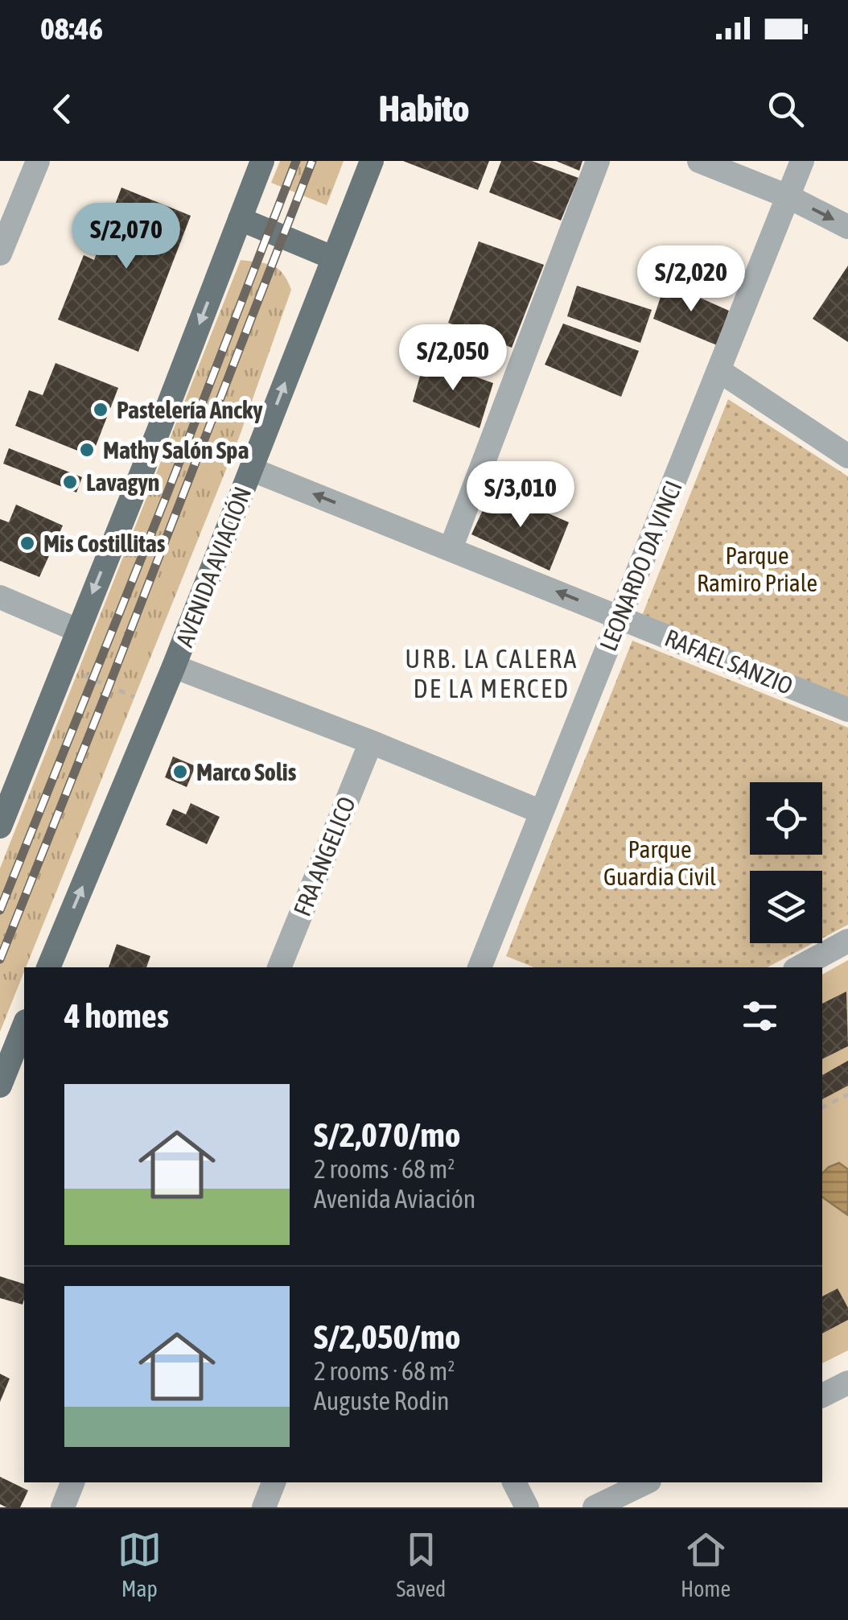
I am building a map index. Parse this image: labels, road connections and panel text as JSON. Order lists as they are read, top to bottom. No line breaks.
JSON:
{"streets":{"main road":["AVENIDA AVIACIÓN"],"street":["LEONARDO DA VINCI","RAFAEL SANZIO","FRA ANGELICO"]},"crossings":[["LEONARDO DA VINCI","RAFAEL SANZIO"],["AVENIDA AVIACIÓN","RAFAEL SANZIO"]],"districts":["URB. LA CALERA DE LA MERCED"],"parks":["Parque Ramiro Priale","Parque Guardia Civil"],"places":["Pastelería Ancky","Mathy Salón Spa","Lavagyn","Mis Costillitas","Marco Solis"],"page":{"status":"08:46","header":"Habito","price":["S/2,070","S/2,020","S/2,050","S/3,010"],"heading":"4 homes","list":[{"name":"S/2,070/mo","note":"2 rooms · 68 m² · Avenida Aviación"},{"name":"S/2,050/mo","note":"2 rooms · 68 m² · Auguste Rodin"}],"tabs":["Map","Saved","Home"]}}
